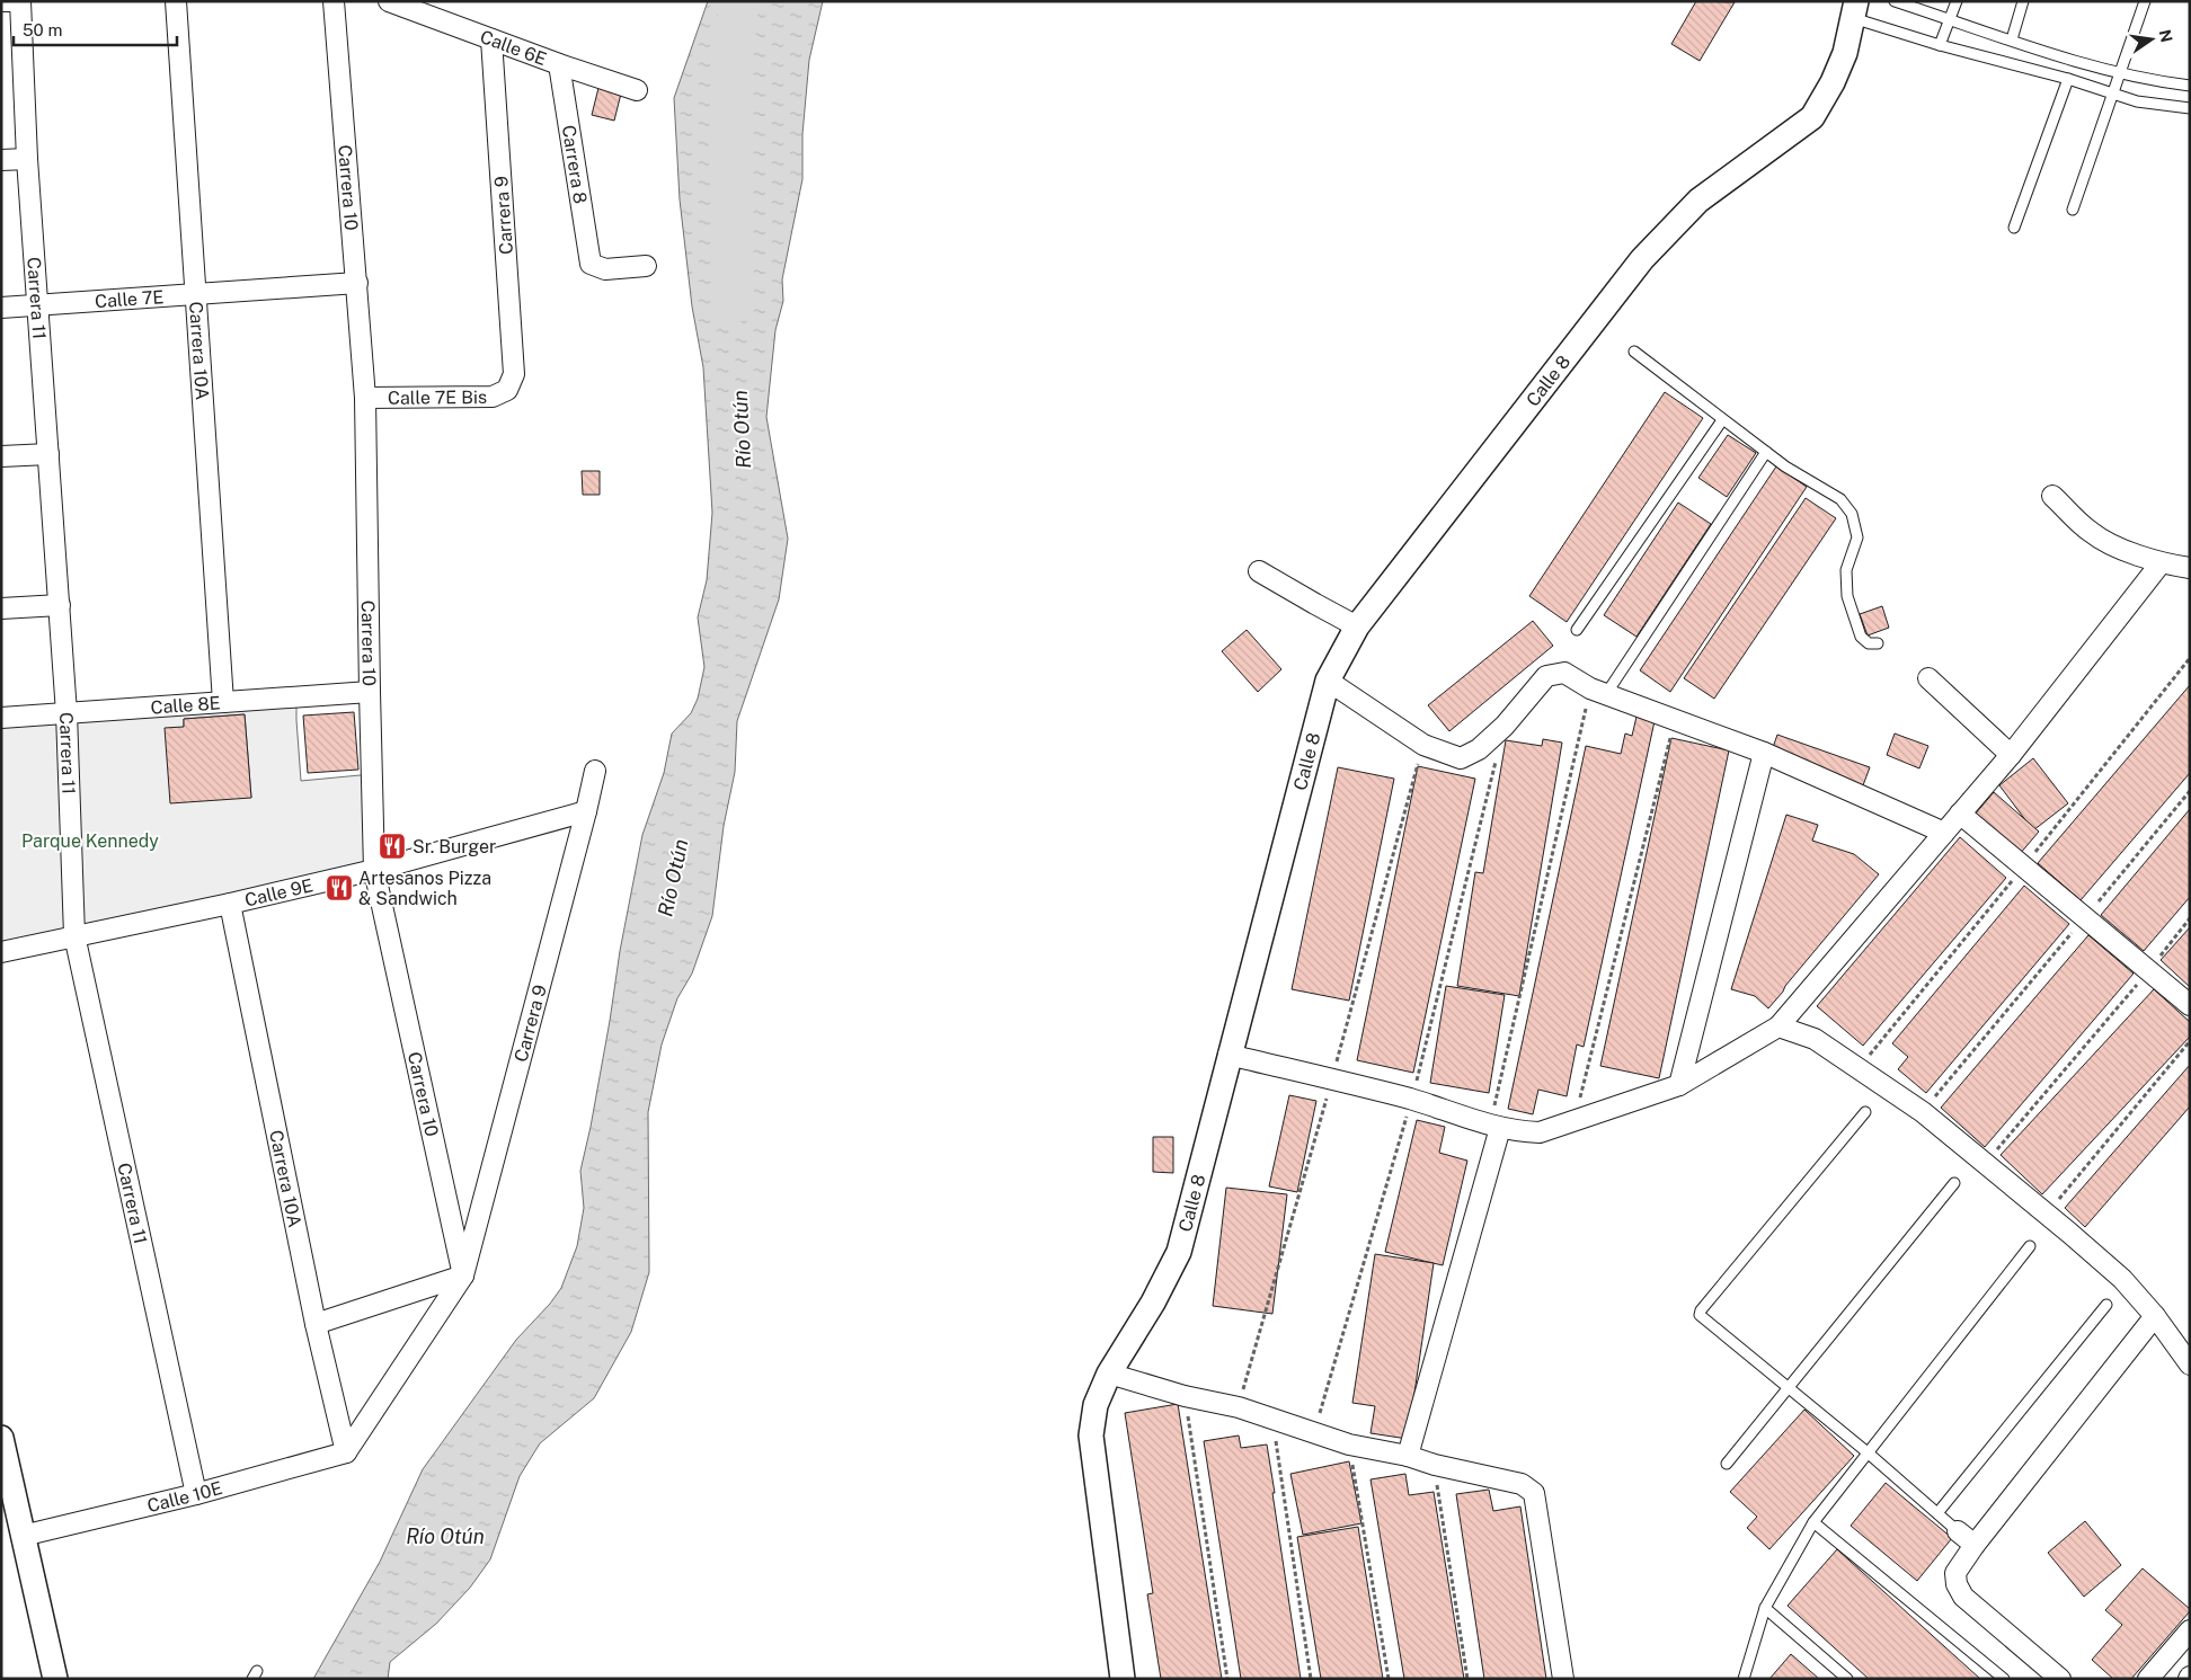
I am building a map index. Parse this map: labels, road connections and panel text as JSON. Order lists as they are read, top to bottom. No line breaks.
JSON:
{"streets":{"street":["Calle 6E","Carrera 8","Carrera 10","Carrera 9","Carrera 11","Calle 7E","Carrera 10A","Calle 8","Calle 7E Bis","Calle 8E","Calle 9E","Calle 10E"]},"crossings":[["Calle 6E","Carrera 8"],["Calle 6E","Carrera 9"],["Carrera 10","Carrera 9"],["Carrera 10","Calle 7E"],["Carrera 10","Calle 7E Bis"],["Carrera 10","Calle 8E"],["Carrera 10","Calle 9E"],["Carrera 9","Carrera 10A"],["Carrera 9","Calle 7E Bis"],["Carrera 9","Calle 9E"],["Carrera 9","Calle 10E"],["Carrera 11","Calle 7E"],["Carrera 11","Calle 8E"],["Carrera 11","Calle 9E"],["Carrera 11","Calle 10E"],["Calle 7E","Carrera 10A"],["Carrera 10A","Calle 8E"],["Carrera 10A","Calle 9E"],["Carrera 10A","Calle 10E"]],"water":["Río Otún"],"parks":["Parque Kennedy"],"places":{"restaurant":["Sr. Burger","Artesanos Pizza & Sandwich"]},"scale_bar":"50 m","north":"right"}
